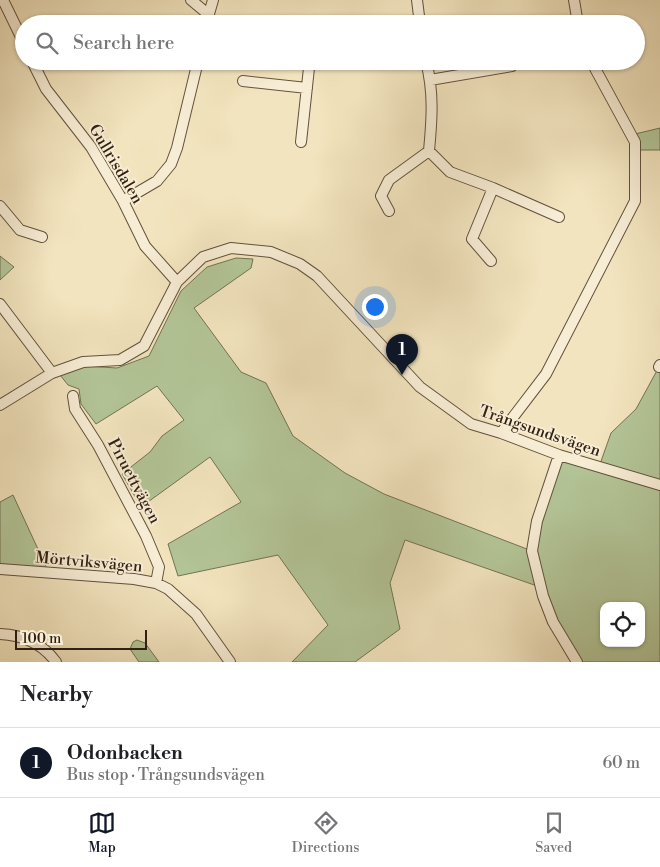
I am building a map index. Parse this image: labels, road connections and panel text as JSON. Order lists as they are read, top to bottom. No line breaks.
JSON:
{"streets":{"street":["Gullrisdalen","Trångsundsvägen","Piruettvägen","Mörtviksvägen"]},"crossings":[["Gullrisdalen","Trångsundsvägen"],["Piruettvägen","Mörtviksvägen"]],"scale_bar":"100 m","page":{"search":"Search here","pins":"1","scale":"100 m","heading":"Nearby","list":[{"mark":"1","name":"Odonbacken","note":"Bus stop · Trångsundsvägen","value":"60 m"}],"nav":["Map","Directions","Saved"]}}
